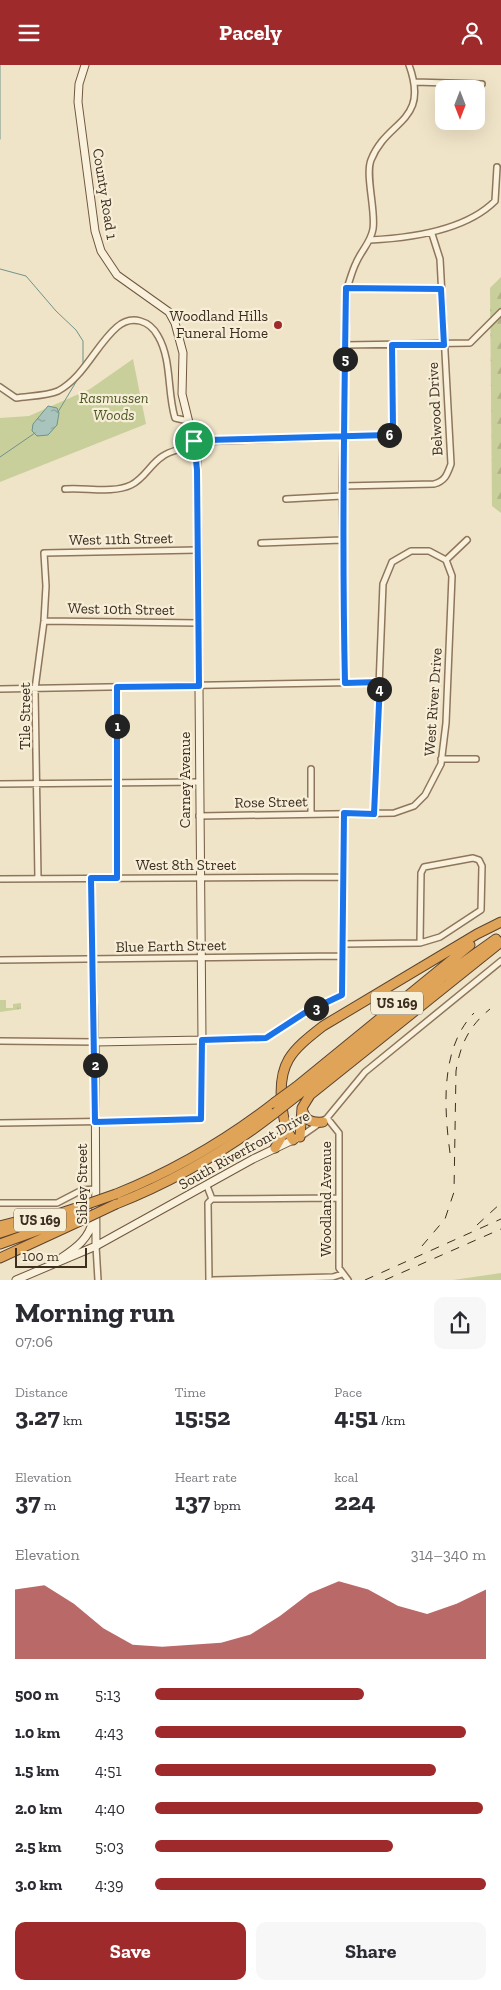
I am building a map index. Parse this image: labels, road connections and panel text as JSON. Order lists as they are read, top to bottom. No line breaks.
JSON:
{"streets":{"highway":["US 169"],"main road":["County Road 1","Carney Avenue","South Riverfront Drive","Sibley Street"],"street":["Belwood Drive","West 11th Street","West 10th Street","West River Drive","Tile Street","Rose Street","West 8th Street","Blue Earth Street","Woodland Avenue"]},"crossings":[["County Road 1","Carney Avenue"],["West 11th Street","Tile Street"],["West 11th Street","Carney Avenue"],["West 10th Street","Tile Street"],["West 10th Street","Carney Avenue"],["West River Drive","Rose Street"],["Tile Street","West 8th Street"],["Carney Avenue","Rose Street"],["Carney Avenue","West 8th Street"],["Carney Avenue","Blue Earth Street"],["Carney Avenue","Sibley Street"],["West 8th Street","Sibley Street"],["Blue Earth Street","Sibley Street"],["South Riverfront Drive","Sibley Street"],["South Riverfront Drive","Woodland Avenue"]],"parks":["Rasmussen Woods"],"places":["Woodland Hills Funeral Home"],"scale_bar":"100 m","north":"bottom","page":{"header":"Pacely","pins":["5","6","4","1","3","2"],"scale":"100 m","heading":["Morning run","07:06"],"stats":[["Distance","3.27 km"],["Time","15:52"],["Pace","4:51 /km"],["Elevation","37 m"],["Heart rate","137 bpm"],["kcal","224"]],"chart":["Elevation","314–340 m"],"list":[{"name":"500 m","note":"5:13"},{"name":"1.0 km","note":"4:43"},{"name":"1.5 km","note":"4:51"},{"name":"2.0 km","note":"4:40"},{"name":"2.5 km","note":"5:03"},{"name":"3.0 km","note":"4:39"}],"buttons":["Save","Share"]}}
